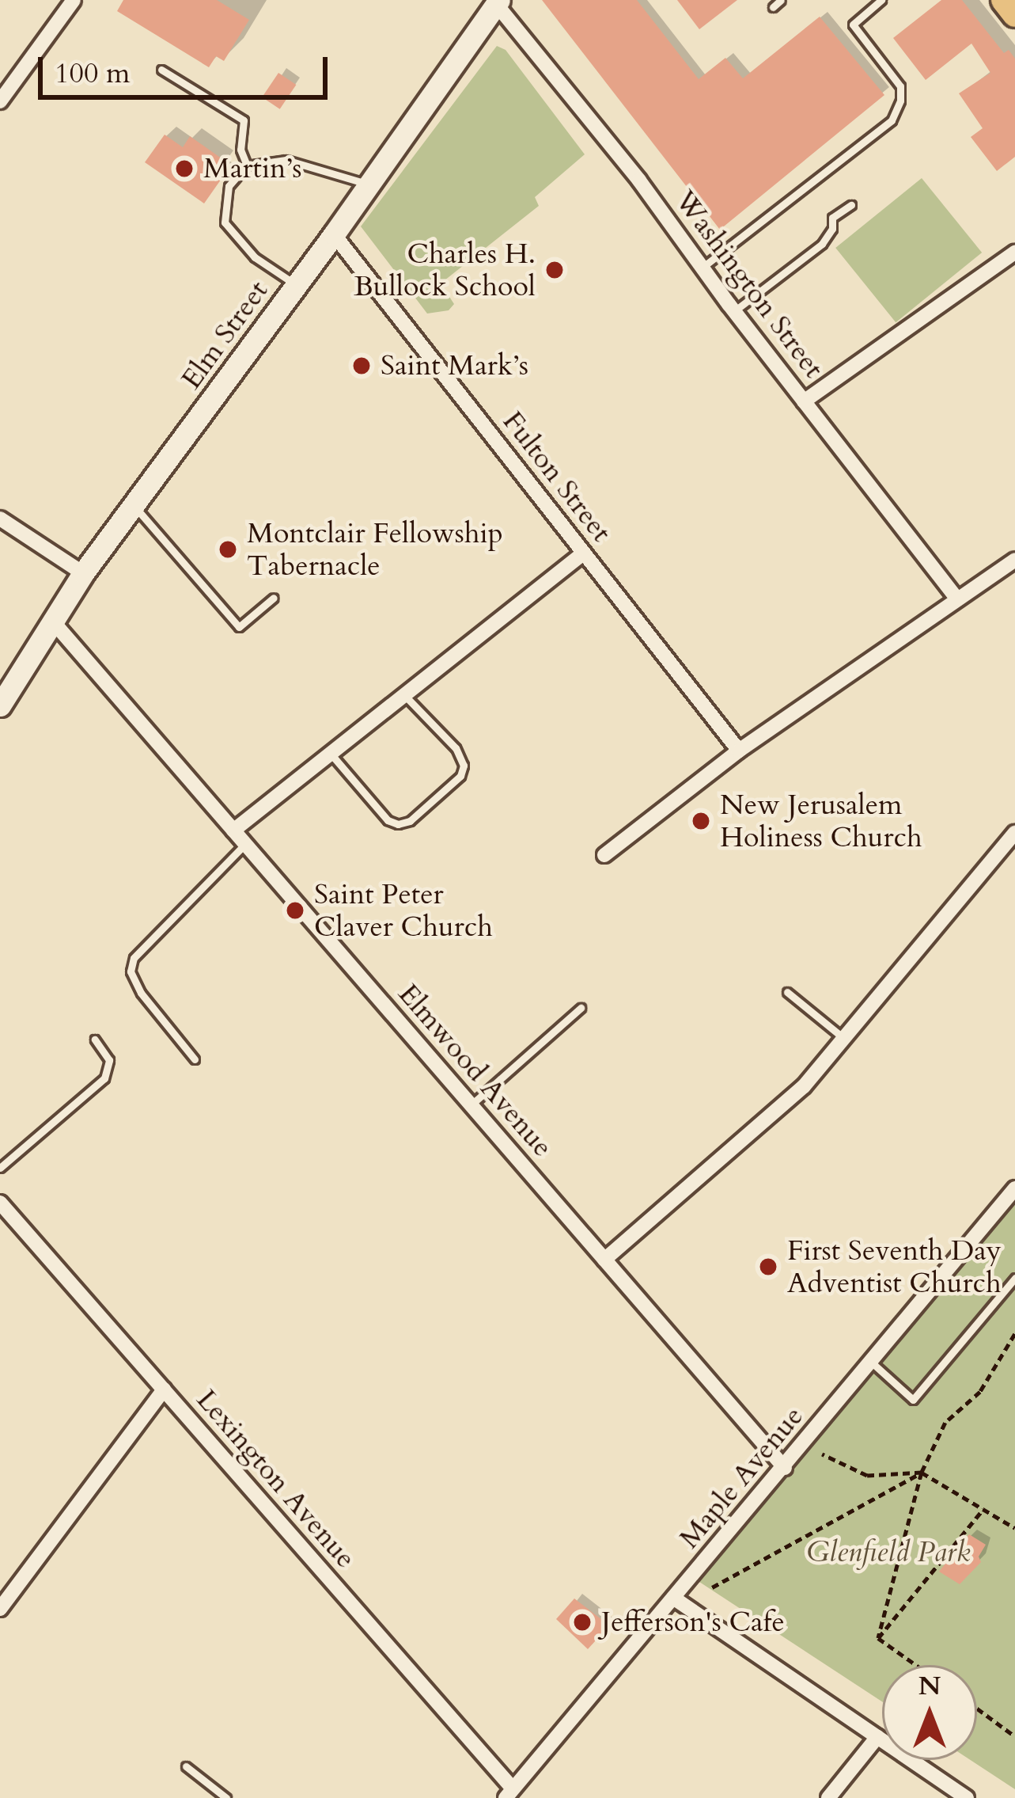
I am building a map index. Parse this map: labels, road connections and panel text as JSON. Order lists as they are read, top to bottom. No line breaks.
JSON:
{"streets":{"street":["Washington Street","Elm Street","Fulton Street","Elmwood Avenue","Maple Avenue","Lexington Avenue"]},"crossings":[["Washington Street","Elm Street"],["Elm Street","Fulton Street"],["Elm Street","Elmwood Avenue"],["Elmwood Avenue","Maple Avenue"],["Maple Avenue","Lexington Avenue"]],"parks":["Glenfield Park"],"places":["Martin’s","Charles H. Bullock School","Saint Mark’s","Montclair Fellowship Tabernacle","New Jerusalem Holiness Church","Saint Peter Claver Church","First Seventh Day Adventist Church","Jefferson's Cafe"],"scale_bar":"100 m","north":"top"}
